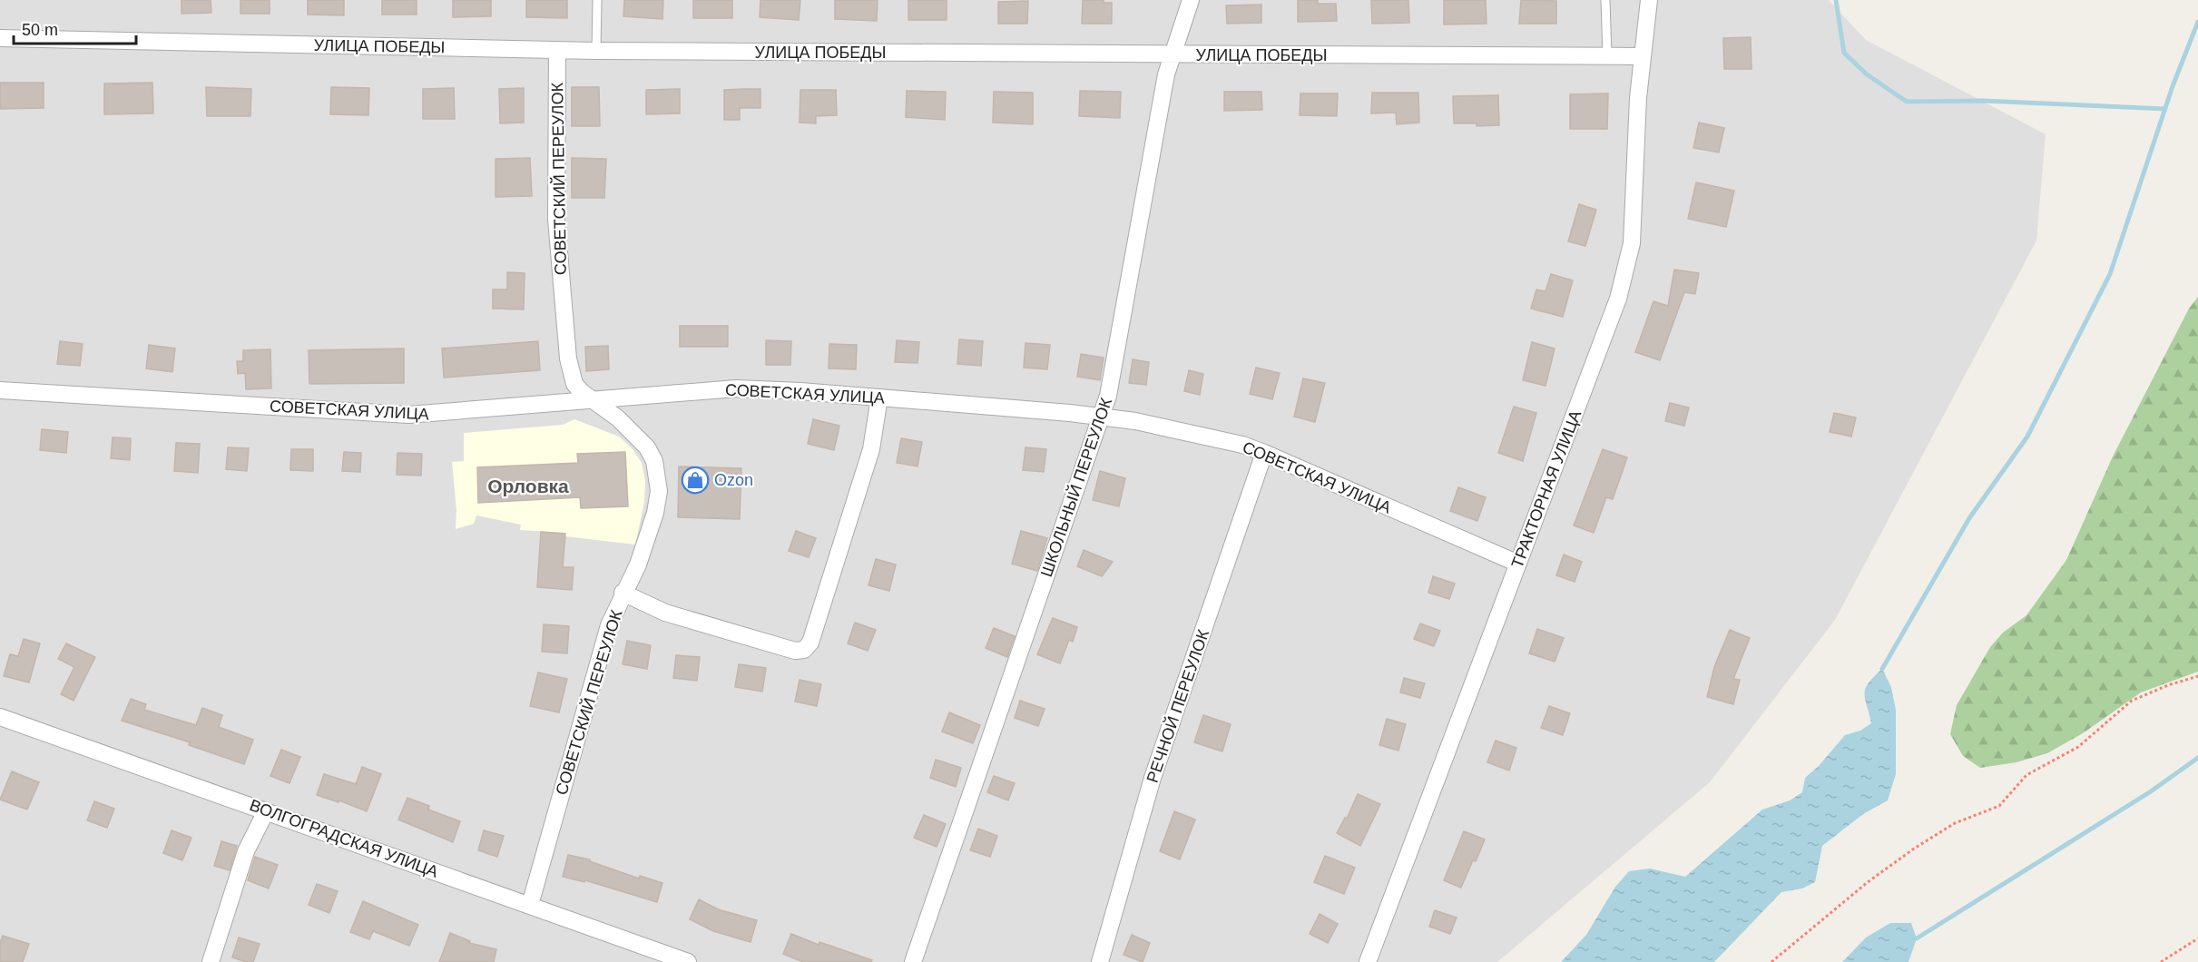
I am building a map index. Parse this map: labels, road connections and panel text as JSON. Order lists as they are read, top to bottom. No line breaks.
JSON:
{"streets":{"street":["УЛИЦА ПОБЕДЫ","СОВЕТСКИЙ ПЕРЕУЛОК","СОВЕТСКАЯ УЛИЦА","ШКОЛЬНЫЙ ПЕРЕУЛОК","ТРАКТОРНАЯ УЛИЦА","РЕЧНОЙ ПЕРЕУЛОК","ВОЛГОГРАДСКАЯ УЛИЦА"]},"crossings":[["УЛИЦА ПОБЕДЫ","СОВЕТСКИЙ ПЕРЕУЛОК"],["УЛИЦА ПОБЕДЫ","ШКОЛЬНЫЙ ПЕРЕУЛОК"],["УЛИЦА ПОБЕДЫ","ТРАКТОРНАЯ УЛИЦА"],["СОВЕТСКИЙ ПЕРЕУЛОК","СОВЕТСКАЯ УЛИЦА"],["СОВЕТСКИЙ ПЕРЕУЛОК","ВОЛГОГРАДСКАЯ УЛИЦА"],["СОВЕТСКАЯ УЛИЦА","ШКОЛЬНЫЙ ПЕРЕУЛОК"],["СОВЕТСКАЯ УЛИЦА","ТРАКТОРНАЯ УЛИЦА"],["СОВЕТСКАЯ УЛИЦА","РЕЧНОЙ ПЕРЕУЛОК"]],"districts":["Орловка"],"places":{"shop":["Ozon"]},"scale_bar":"50 m"}
